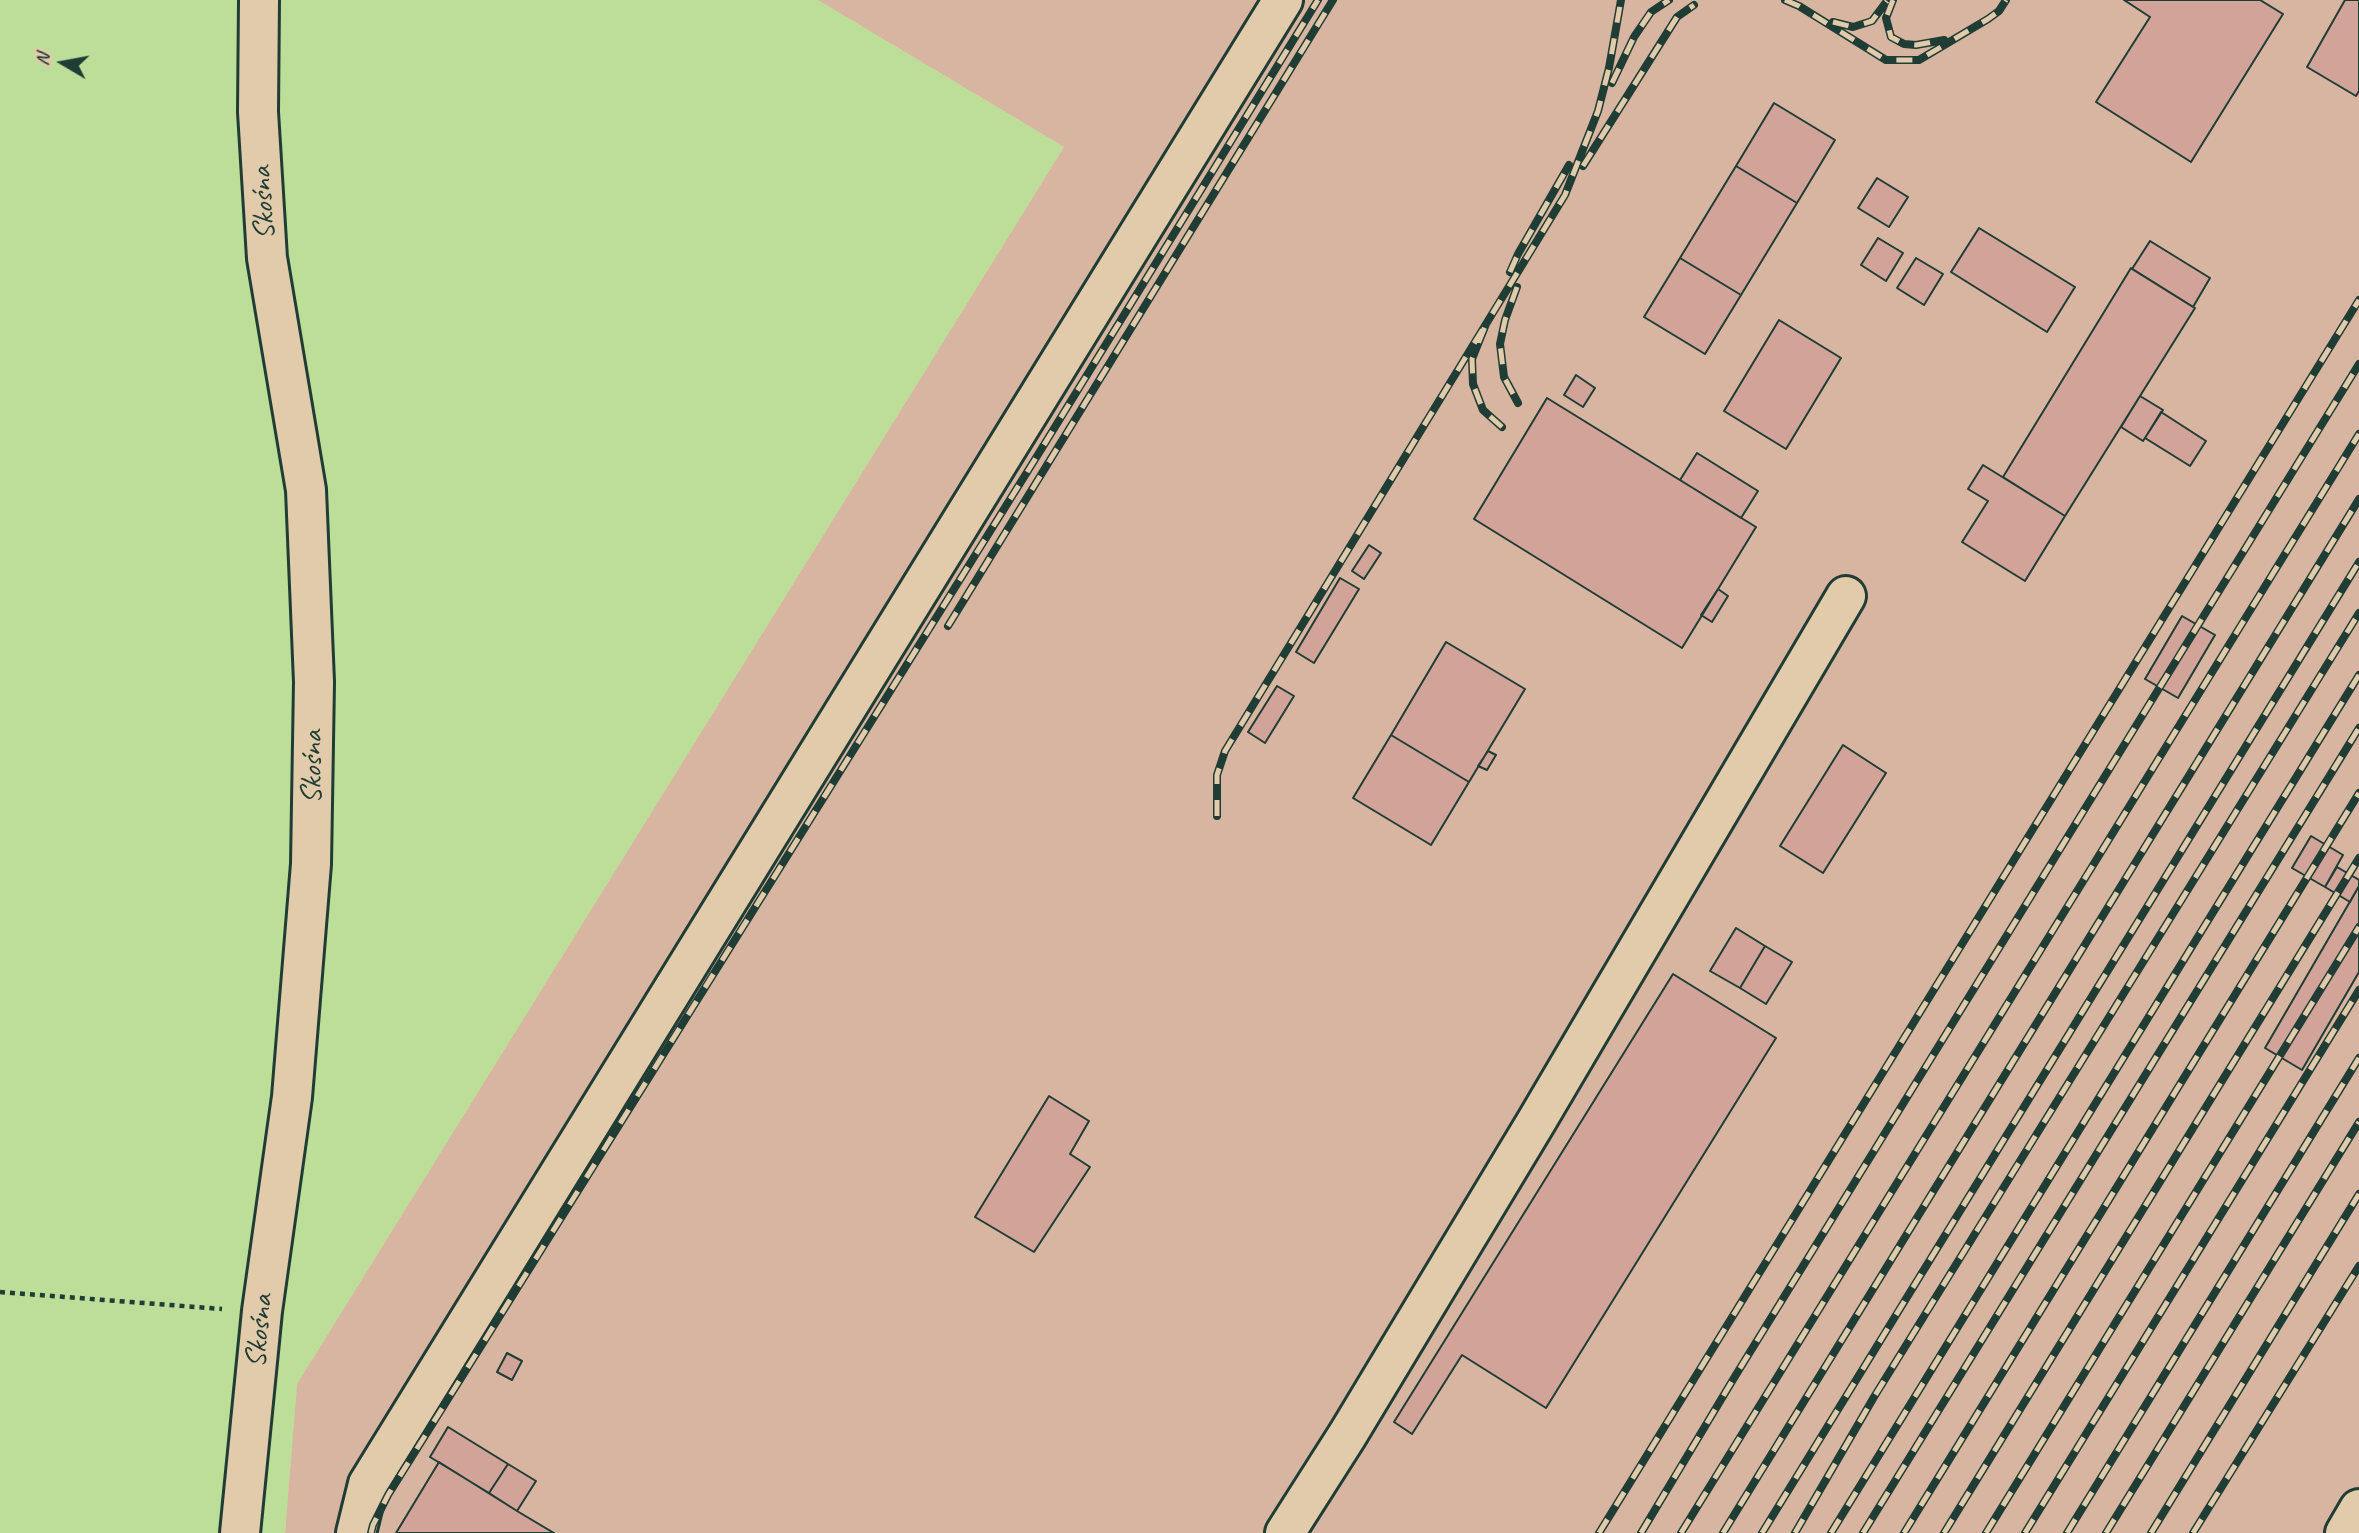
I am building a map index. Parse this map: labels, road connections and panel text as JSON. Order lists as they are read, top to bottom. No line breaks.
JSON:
{"streets":{"street":["Skośna"]},"north":"left"}
